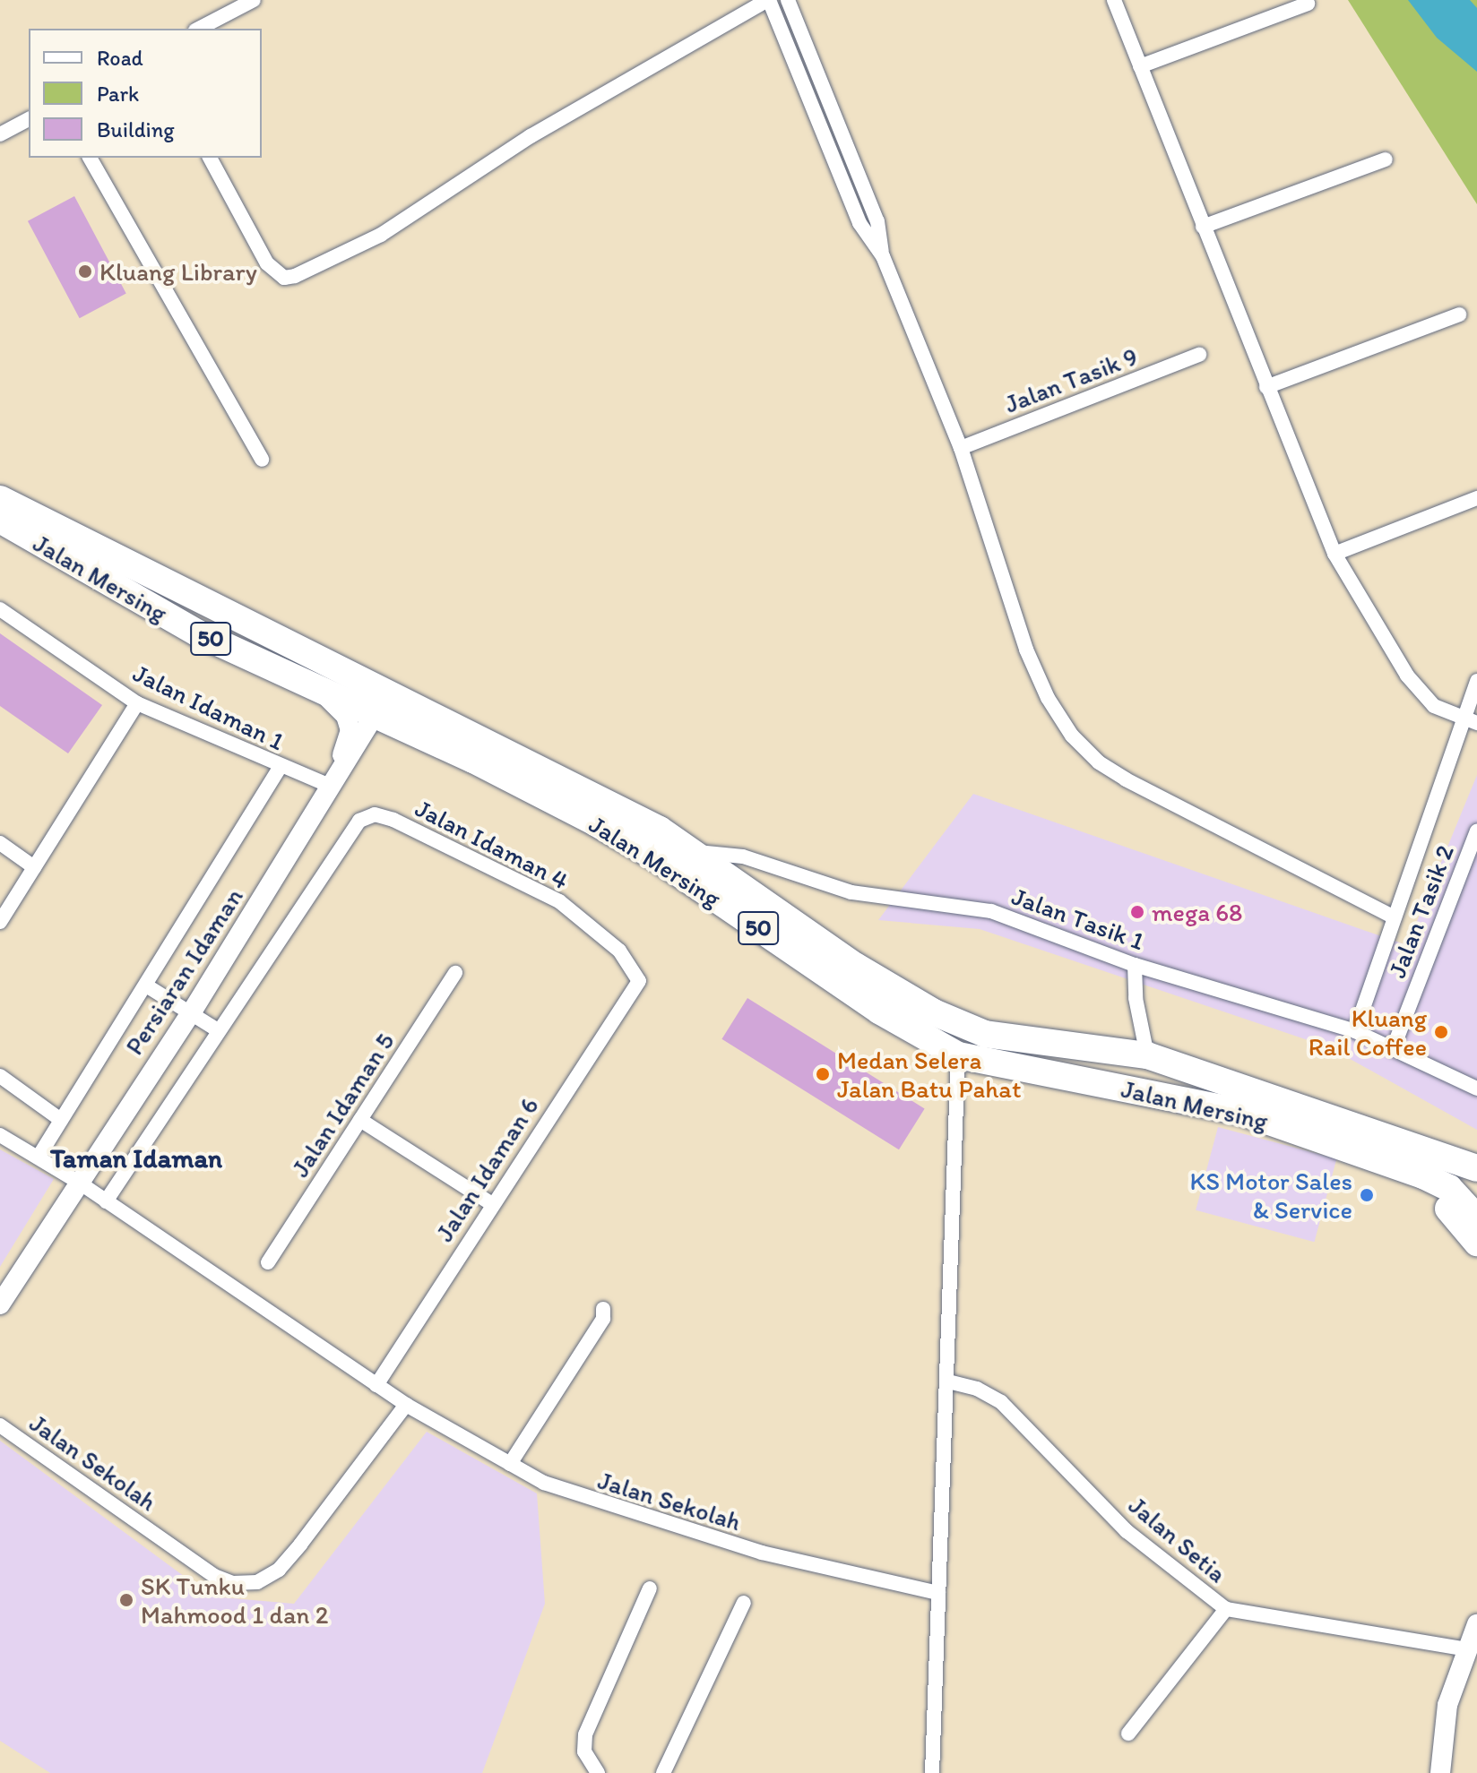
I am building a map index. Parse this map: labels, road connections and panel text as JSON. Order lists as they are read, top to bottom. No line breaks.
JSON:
{"streets":{"highway":["Jalan Mersing","50"],"street":["Jalan Tasik 9","Jalan Idaman 1","Jalan Idaman 4","Jalan Tasik 2","Jalan Tasik 1","Persiaran Idaman","Jalan Idaman 5","Jalan Idaman 6","Jalan Sekolah","Jalan Setia"]},"crossings":[["Jalan Mersing","Persiaran Idaman"],["Jalan Idaman 1","Persiaran Idaman"],["Jalan Idaman 4","Jalan Idaman 6"],["Jalan Idaman 4","Jalan Sekolah"],["Jalan Tasik 2","Jalan Tasik 1"],["Persiaran Idaman","Jalan Sekolah"],["Jalan Idaman 6","Jalan Sekolah"]],"districts":["Taman Idaman"],"places":["Kluang Library","mega 68","Kluang Rail Coffee","Medan Selera Jalan Batu Pahat","KS Motor Sales & Service","SK Tunku Mahmood 1 dan 2"],"legend":["Road","Park","Building"]}
